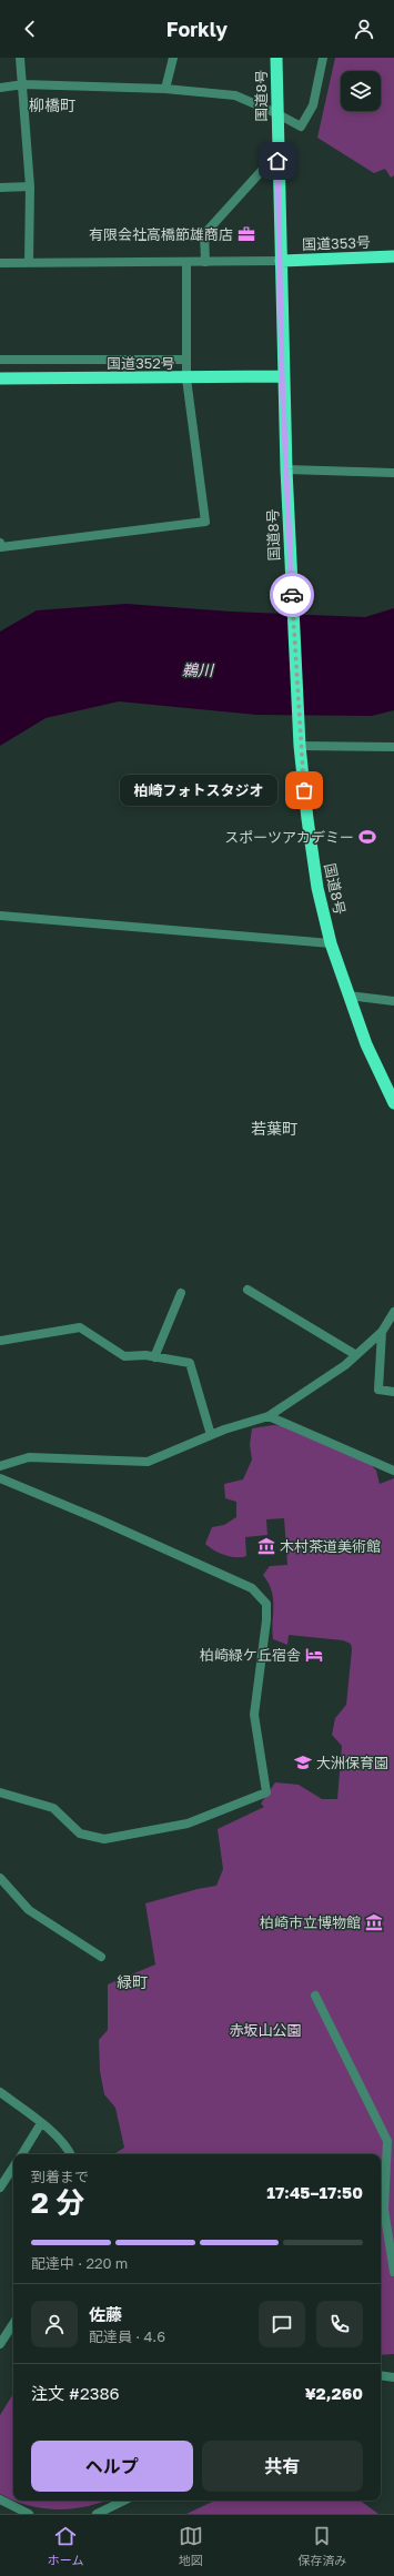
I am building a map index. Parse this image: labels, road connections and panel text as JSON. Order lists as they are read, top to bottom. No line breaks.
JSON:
{"streets":{"highway":["国道8号","国道353号","国道352号"]},"crossings":[["国道8号","国道353号"],["国道8号","国道352号"]],"districts":["柳橋町","若葉町","緑町"],"water":["鵜川"],"parks":["赤坂山公園"],"places":{"office":["有限会社高橋節雄商店"],"other":["柏崎フォトスタジオ"],"sports":["スポーツアカデミー"],"museum":["木村茶道美術館","柏崎市立博物館"],"hotel":["柏崎緑ケ丘宿舎"],"school or university":["大洲保育園"]},"page":{"header":"Forkly","bubble":"柏崎フォトスタジオ","heading":["2 分","到着まで","17:45–17:50"],"panel":["佐藤","配達員 · 4.6","注文 #2386","¥2,260"],"bar":"配達中 · 220 m","buttons":["ヘルプ","共有"],"tabs":["ホーム","地図","保存済み"]}}
